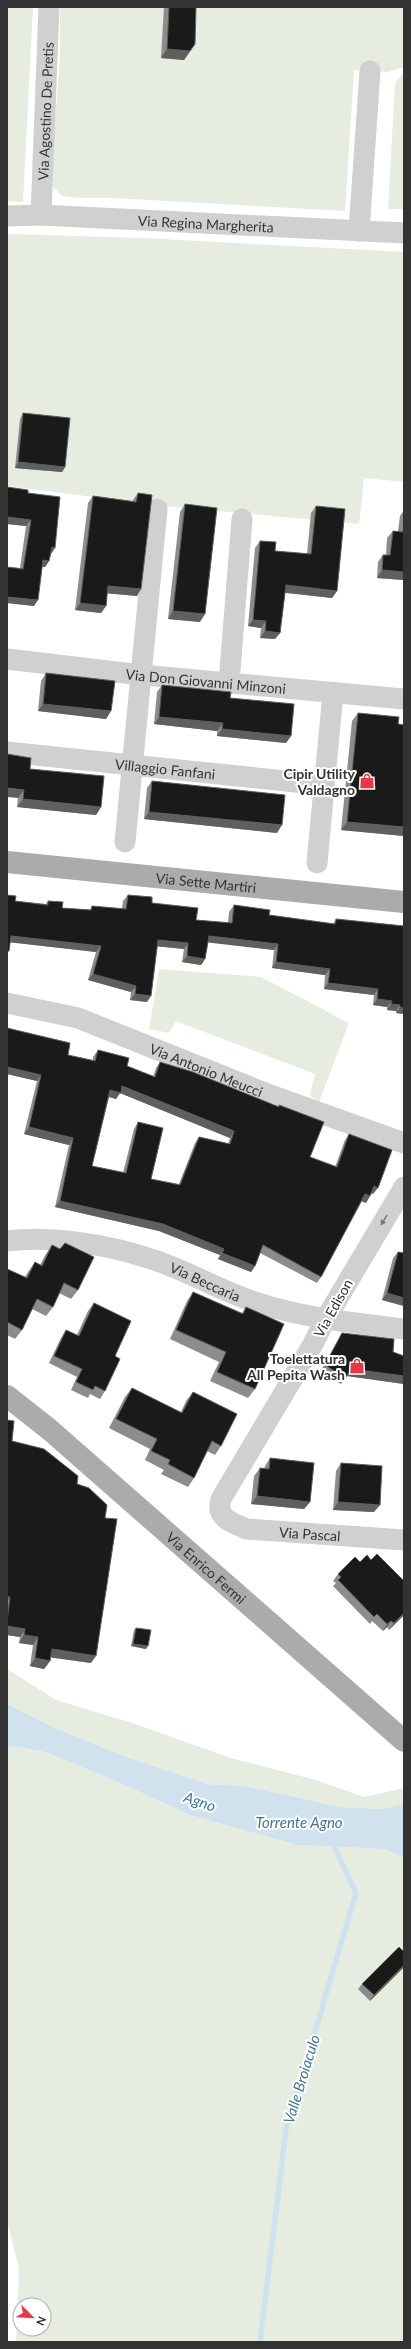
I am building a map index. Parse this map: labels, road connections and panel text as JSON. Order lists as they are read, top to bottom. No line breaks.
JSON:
{"streets":{"main road":["Via Sette Martiri","Via Enrico Fermi"],"street":["Via Agostino De Pretis","Via Regina Margherita","Via Don Giovanni Minzoni","Villaggio Fanfani","Via Antonio Meucci","Via Beccaria","Via Edison","Via Pascal"]},"crossings":[["Via Agostino De Pretis","Via Regina Margherita"],["Via Beccaria","Via Edison"],["Via Edison","Via Pascal"]],"one_way":["Via Edison"],"water":["Agno","Torrente Agno","Valle Broiaculo"],"places":{"shop":["Cipir Utility Valdagno","Toelettatura All Pepita Wash"]},"north":"bottom right"}
